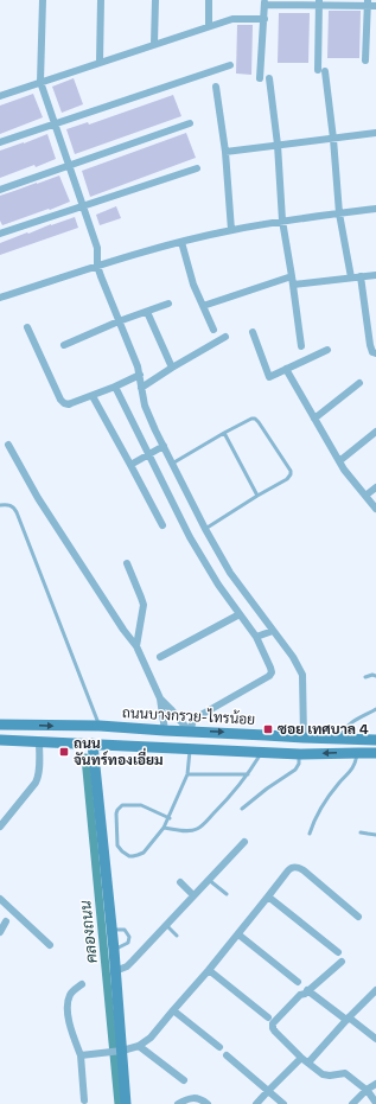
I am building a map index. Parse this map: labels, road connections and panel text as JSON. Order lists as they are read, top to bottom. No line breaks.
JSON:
{"streets":{"main road":["ถนนบางกรวย-ไทรน้อย"]},"water":["คลองถนน"],"places":{"transit":["ซอย เทศบาล 4","ถนน จันทร์ทองเอี่ยม"]}}
